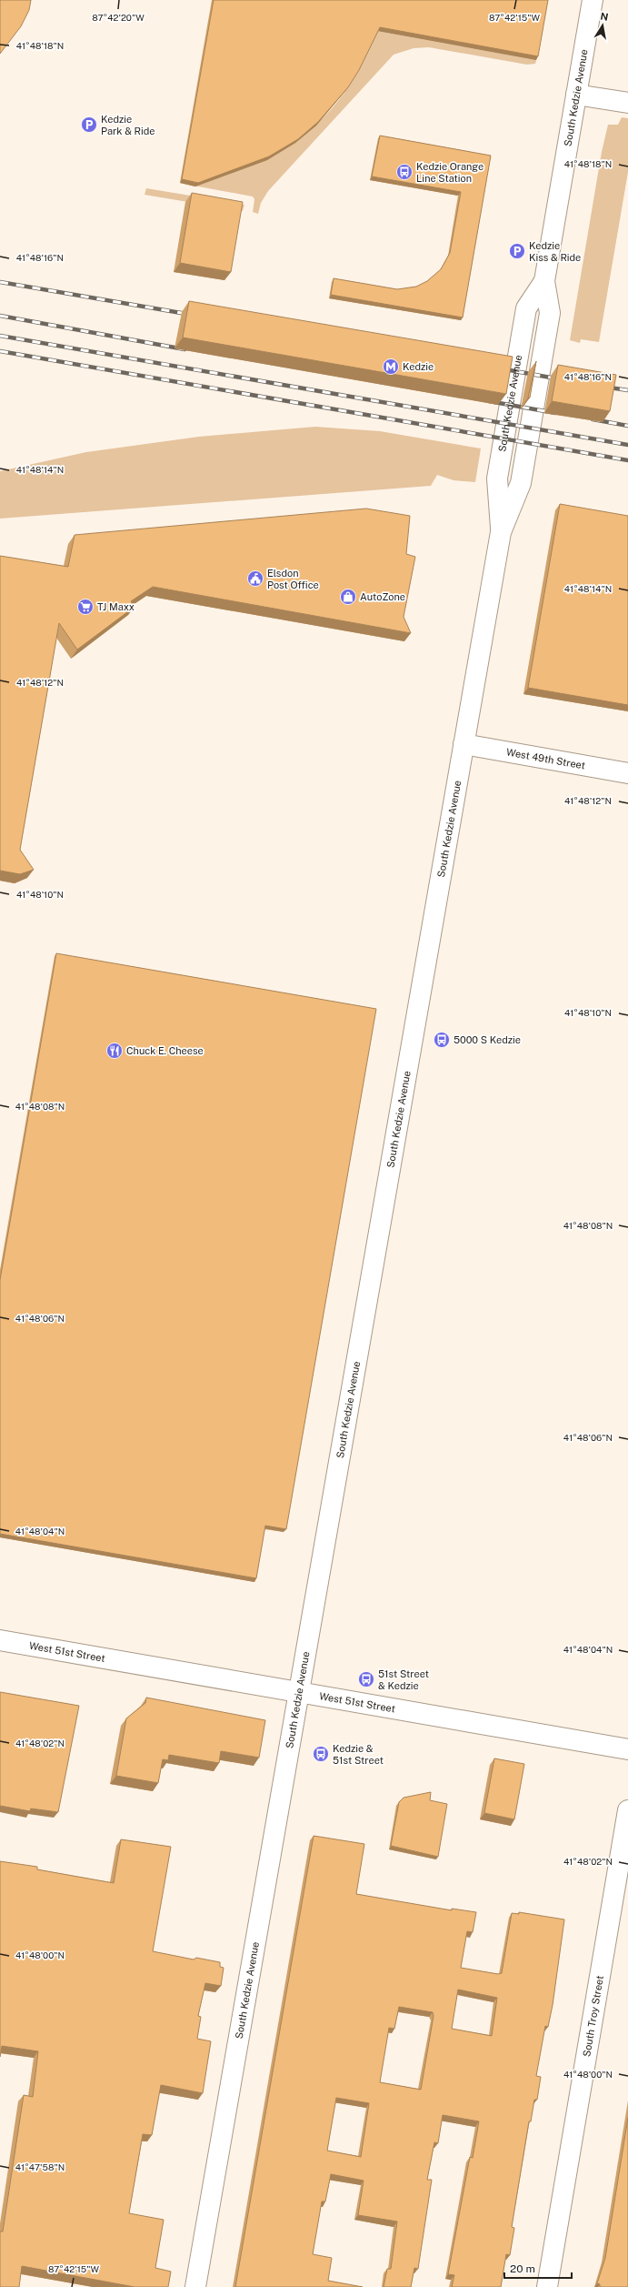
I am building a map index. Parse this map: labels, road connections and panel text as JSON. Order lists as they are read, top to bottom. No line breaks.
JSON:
{"streets":{"main road":["South Kedzie Avenue","West 49th Street","West 51st Street","South Troy Street"]},"crossings":[["South Kedzie Avenue","West 49th Street"],["South Kedzie Avenue","West 51st Street"]],"places":{"parking":["Kedzie Park & Ride","Kedzie Kiss & Ride"],"bus stop":["Kedzie Orange Line Station","5000 S Kedzie","51st Street & Kedzie","Kedzie & 51st Street"],"metro station":["Kedzie"],"public building":["Elsdon Post Office"],"shop":["AutoZone"],"supermarket":["TJ Maxx"],"restaurant":["Chuck E. Cheese"]},"scale_bar":"20 m","north":"top","coordinates":["87°42'15\"W","87°42'20\"W","41°48'18\"N","41°48'16\"N","41°48'14\"N","41°48'12\"N","41°48'10\"N","41°48'08\"N","41°48'06\"N","41°48'04\"N","41°48'02\"N","41°48'00\"N","41°47'58\"N"]}
